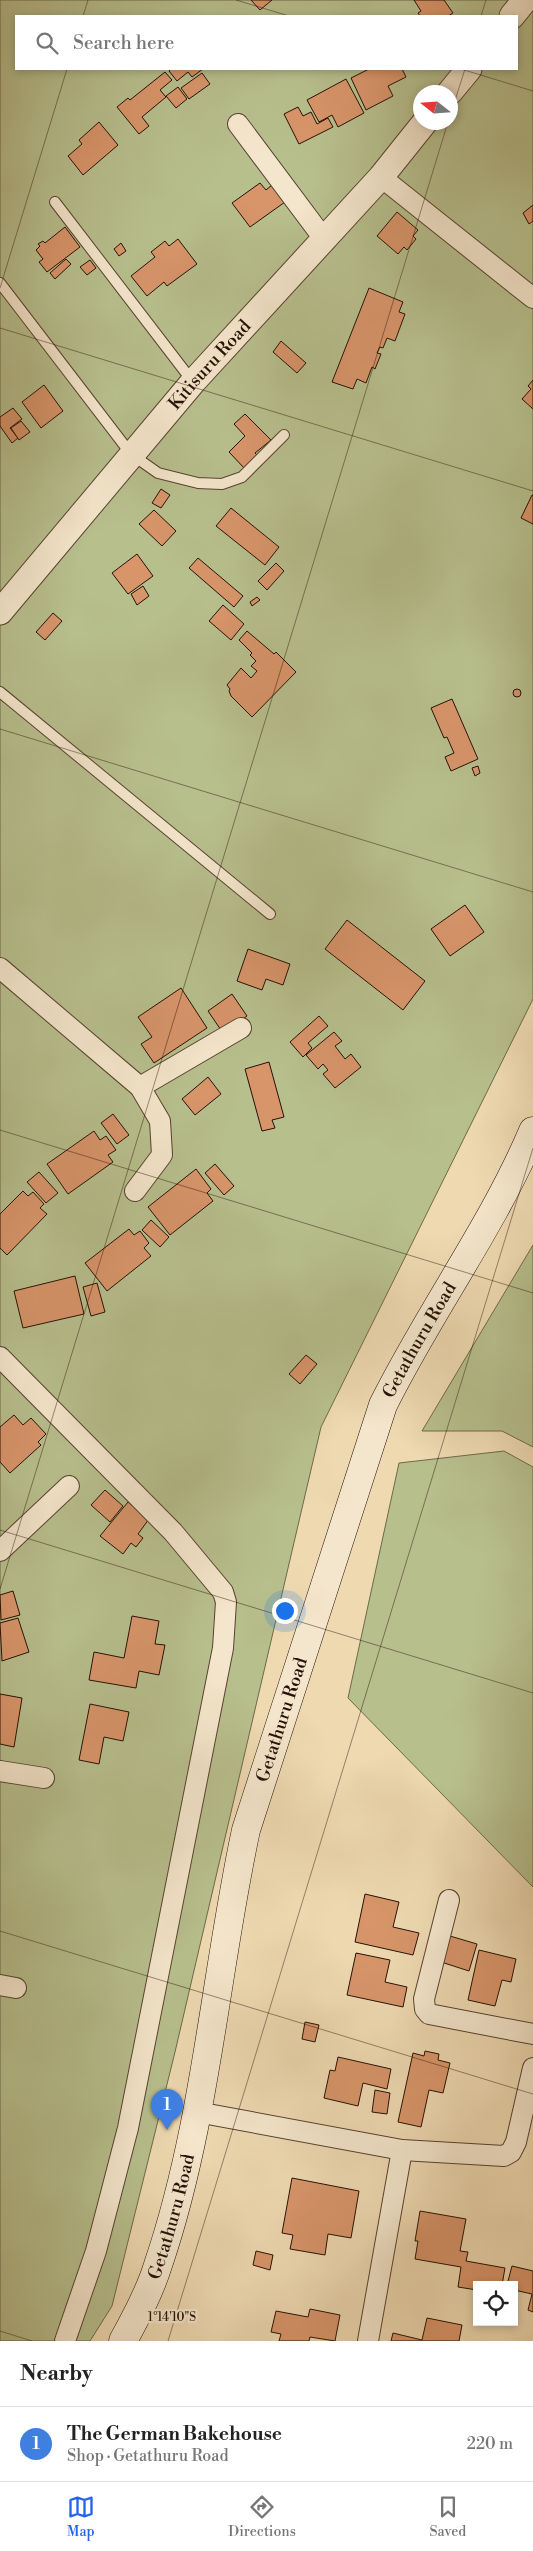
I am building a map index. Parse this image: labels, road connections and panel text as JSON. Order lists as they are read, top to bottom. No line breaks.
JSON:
{"streets":{"main road":["Getathuru Road"],"street":["Kitisuru Road"]},"north":"left","page":{"search":"Search here","pins":"1","heading":"Nearby","list":[{"mark":"1","name":"The German Bakehouse","note":"Shop · Getathuru Road","value":"220 m"}],"nav":["Map","Directions","Saved"]},"coordinates":["1°14'10\"S"]}
